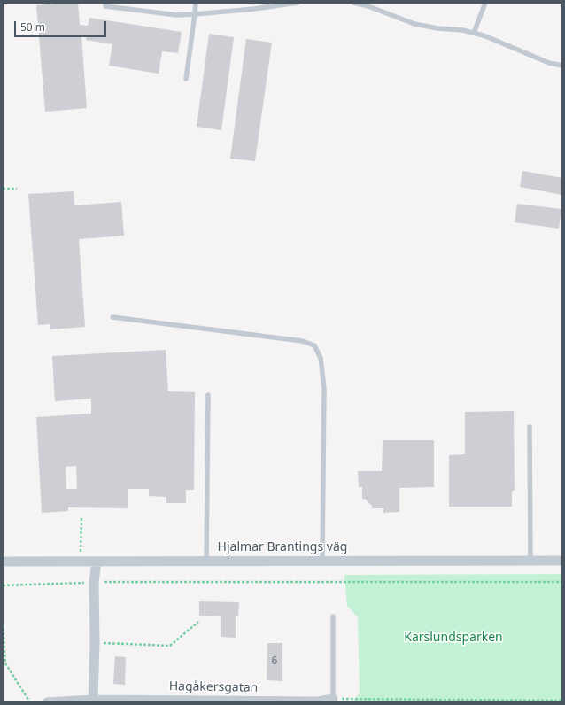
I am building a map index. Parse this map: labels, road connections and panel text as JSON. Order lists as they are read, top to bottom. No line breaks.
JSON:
{"streets":{"street":["Hjalmar Brantings väg","Hagåkersgatan"]},"parks":["Karslundsparken"],"house_numbers":["6"],"scale_bar":"50 m"}
